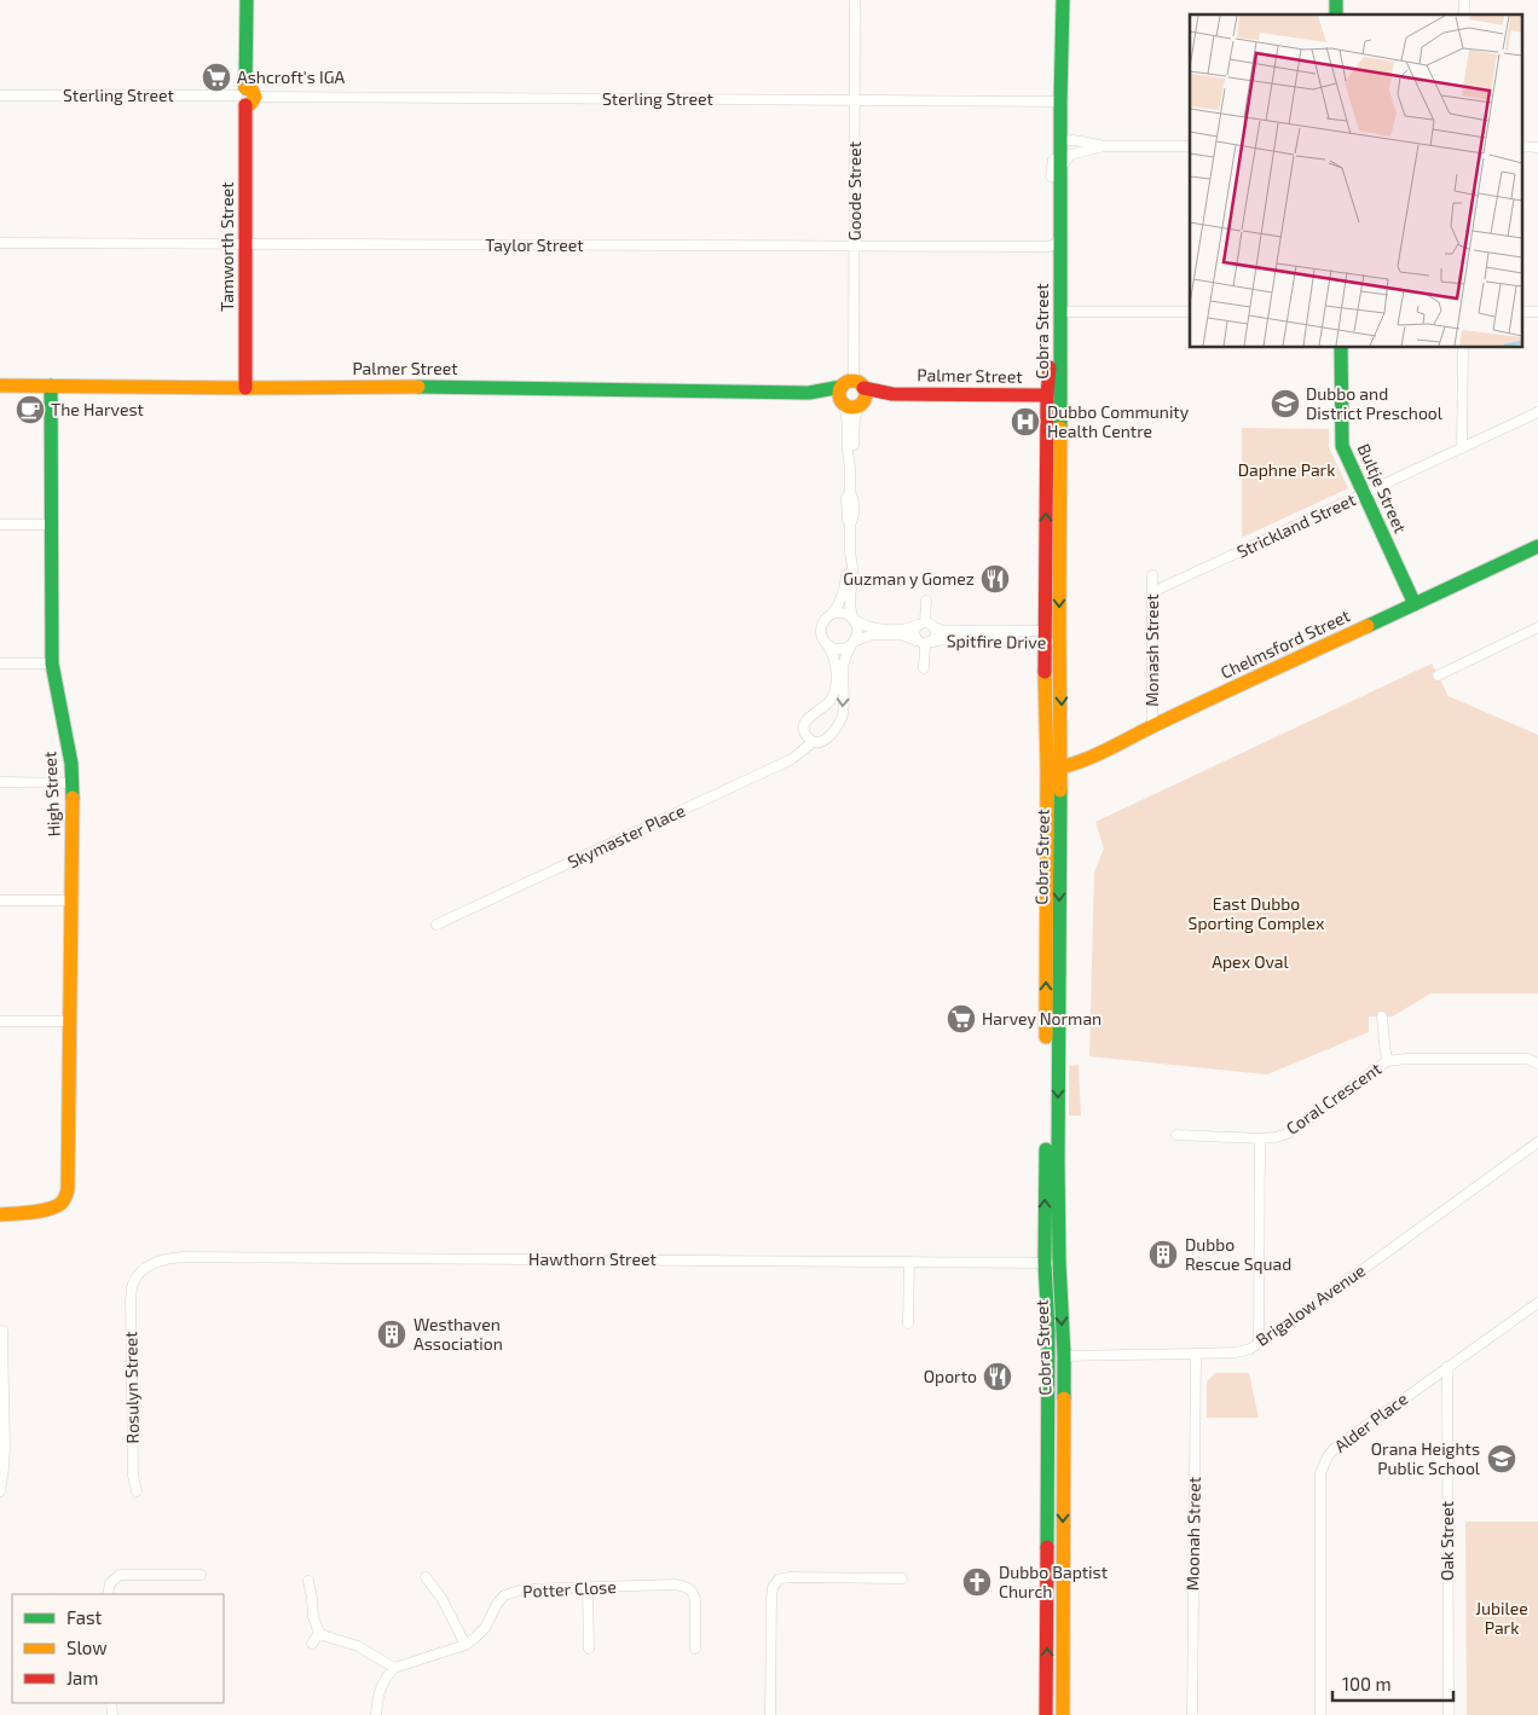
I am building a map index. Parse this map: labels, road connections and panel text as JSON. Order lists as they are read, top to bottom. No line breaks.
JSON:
{"streets":{"main road":["Tamworth Street","Cobra Street","Palmer Street","Bultje Street","Chelmsford Street","High Street"],"street":["Sterling Street","Goode Street","Taylor Street","Strickland Street","Spitfire Drive","Monash Street","Skymaster Place","Coral Crescent","Hawthorn Street","Brigalow Avenue","Rosulyn Street","Alder Place","Moonah Street","Oak Street","Potter Close"]},"crossings":[["Sterling Street","Goode Street"],["Sterling Street","Tamworth Street"],["Sterling Street","Cobra Street"],["Goode Street","Taylor Street"],["Goode Street","Palmer Street"],["Taylor Street","Tamworth Street"],["Taylor Street","Cobra Street"],["Tamworth Street","Palmer Street"],["Cobra Street","Palmer Street"],["Cobra Street","Spitfire Drive"],["Cobra Street","Chelmsford Street"],["Cobra Street","Hawthorn Street"],["Cobra Street","Brigalow Avenue"],["Palmer Street","High Street"],["Bultje Street","Strickland Street"],["Bultje Street","Chelmsford Street"],["Strickland Street","Monash Street"],["Spitfire Drive","Skymaster Place"],["Chelmsford Street","Monash Street"],["Hawthorn Street","Rosulyn Street"],["Brigalow Avenue","Moonah Street"],["Alder Place","Oak Street"]],"parks":["Daphne Park","East Dubbo Sporting Complex","Apex Oval","Jubilee Park"],"places":{"supermarket":["Ashcroft's IGA","Harvey Norman"],"school or university":["Dubbo and District Preschool","Orana Heights Public School"],"cafe":["The Harvest"],"hospital":["Dubbo Community Health Centre"],"restaurant":["Guzman y Gomez","Oporto"],"building":["Dubbo Rescue Squad","Westhaven Association"],"church":["Dubbo Baptist Church"]},"legend":["Fast","Slow","Jam"],"scale_bar":"100 m"}
